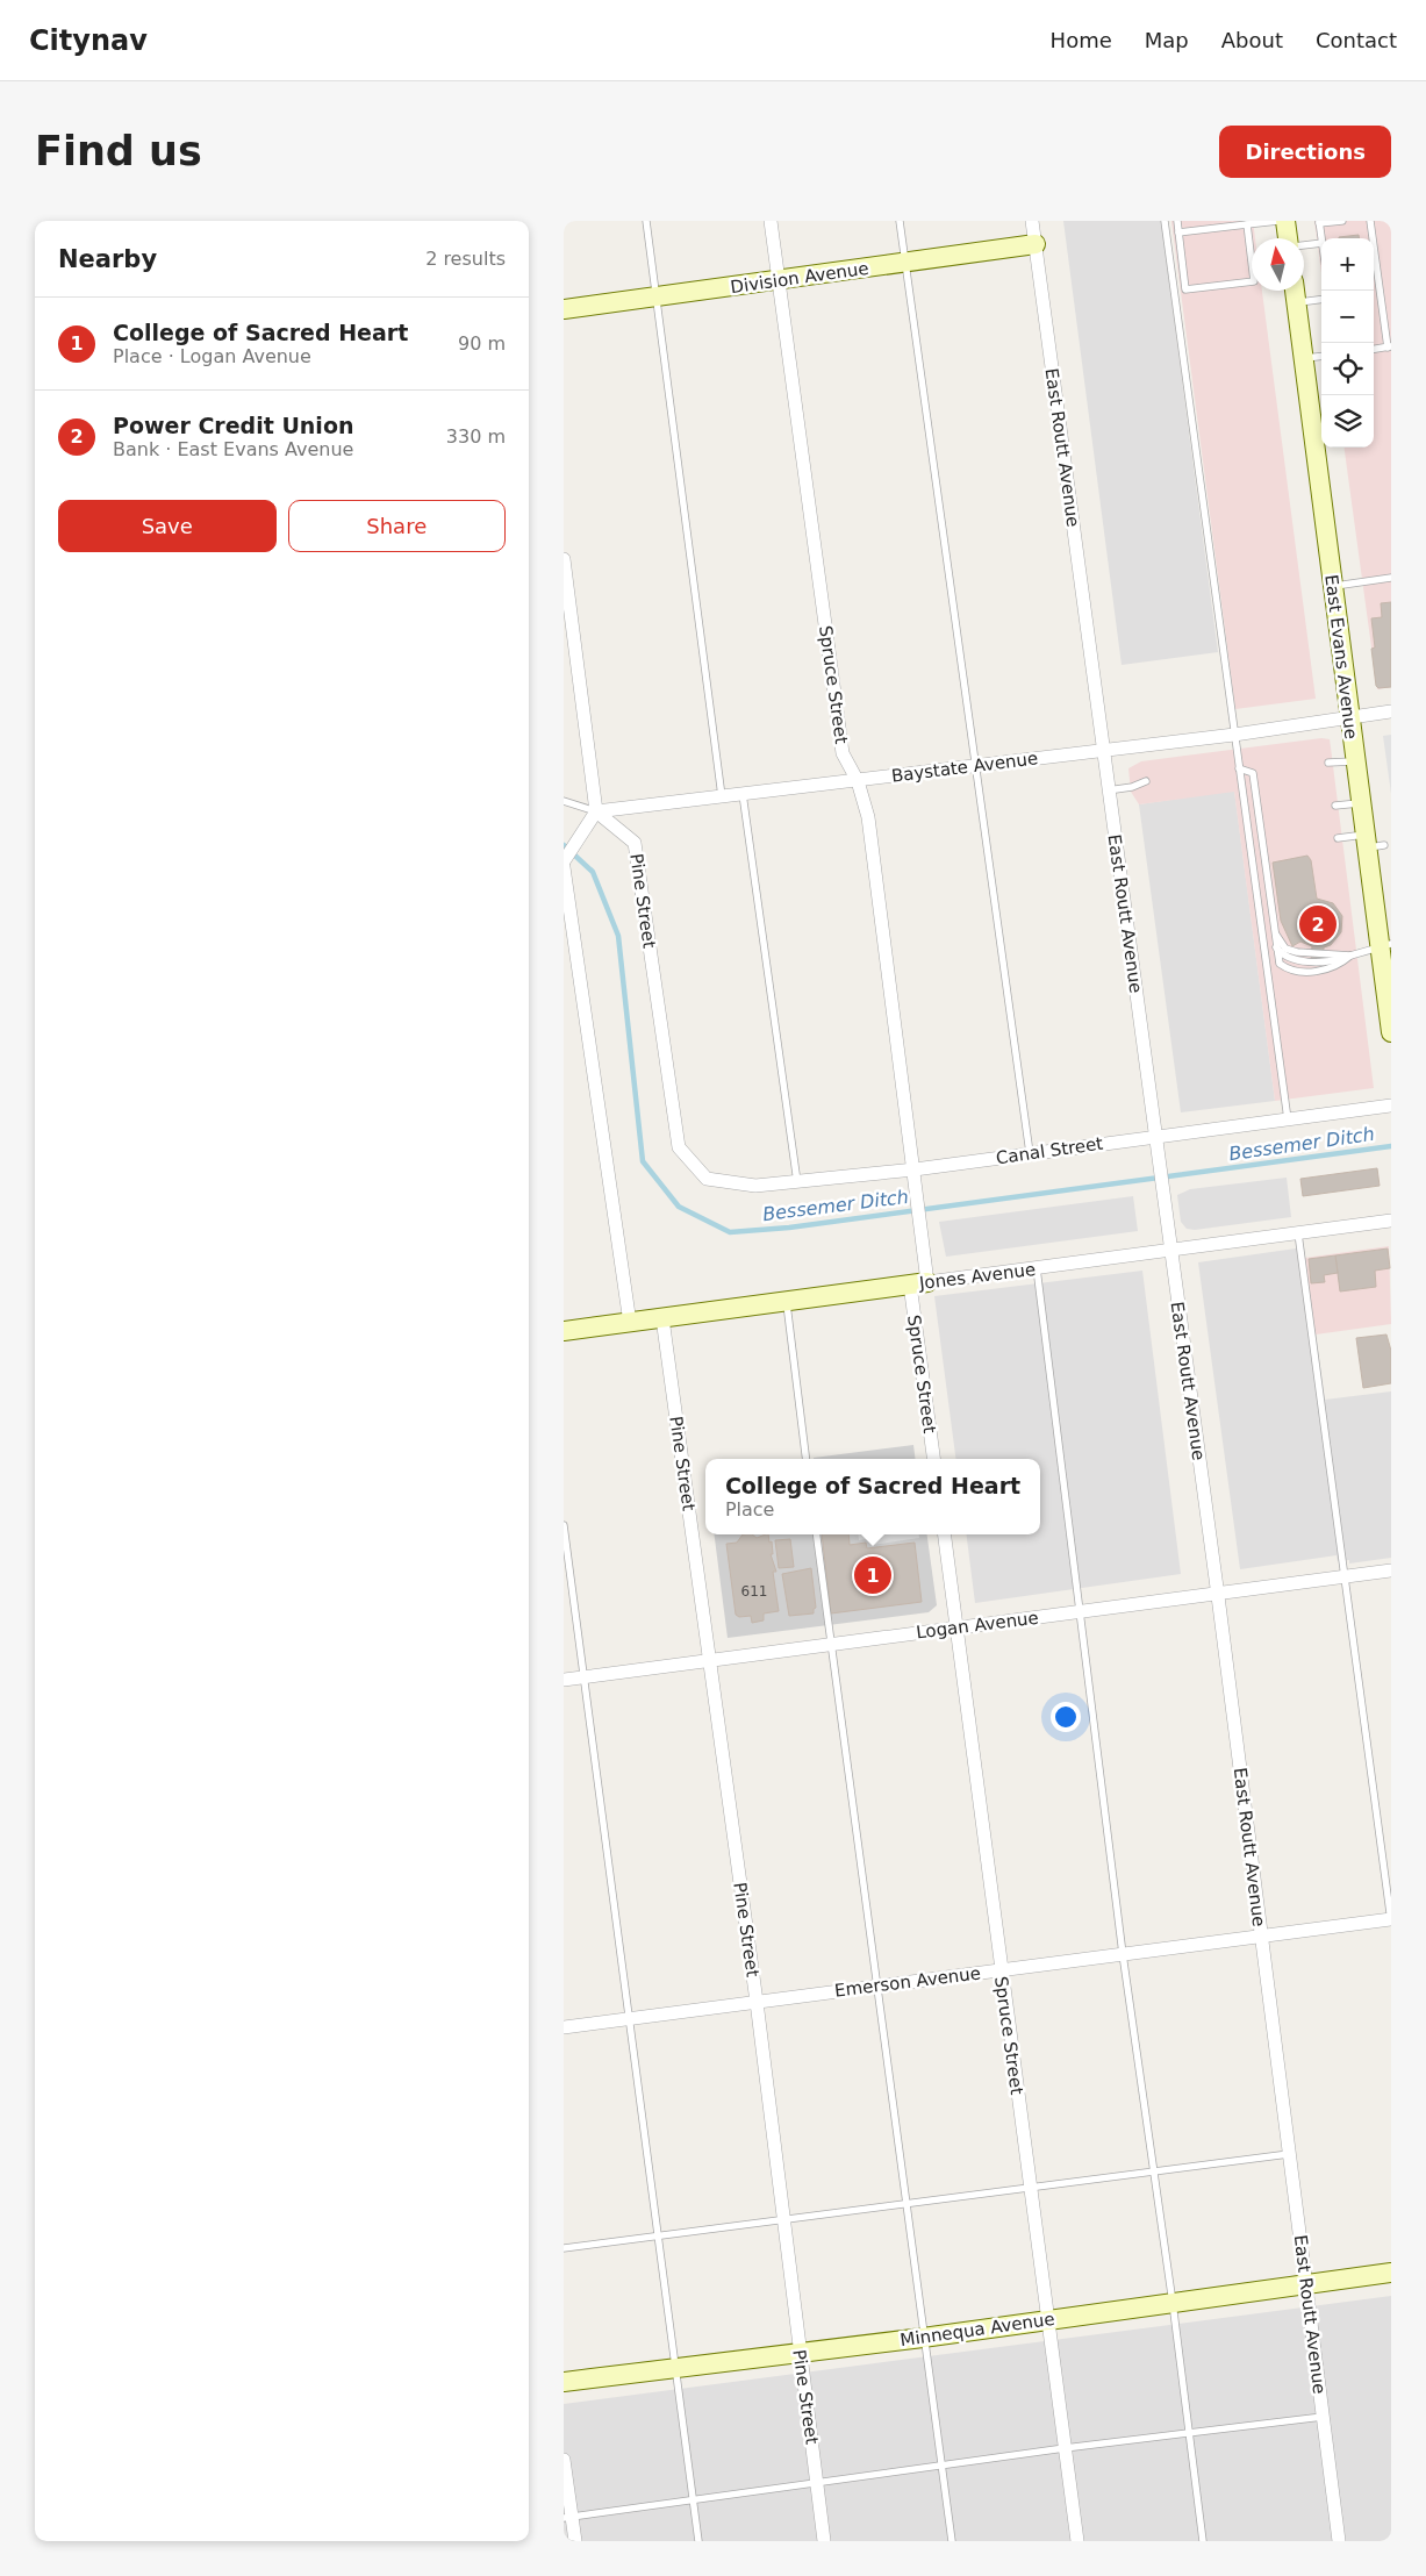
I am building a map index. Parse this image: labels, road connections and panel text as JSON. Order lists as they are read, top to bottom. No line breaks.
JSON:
{"streets":{"street":["Division Avenue","East Routt Avenue","East Evans Avenue","Spruce Street","Baystate Avenue","Pine Street","Canal Street","Jones Avenue","Logan Avenue","Emerson Avenue","Minnequa Avenue"]},"crossings":[["Division Avenue","East Routt Avenue"],["Division Avenue","Spruce Street"],["East Routt Avenue","Baystate Avenue"],["East Routt Avenue","Canal Street"],["East Routt Avenue","Jones Avenue"],["East Routt Avenue","Logan Avenue"],["East Routt Avenue","Emerson Avenue"],["East Routt Avenue","Minnequa Avenue"],["East Evans Avenue","Baystate Avenue"],["Spruce Street","Baystate Avenue"],["Spruce Street","Canal Street"],["Spruce Street","Jones Avenue"],["Spruce Street","Logan Avenue"],["Spruce Street","Emerson Avenue"],["Spruce Street","Minnequa Avenue"],["Baystate Avenue","Pine Street"],["Pine Street","Canal Street"],["Pine Street","Jones Avenue"],["Pine Street","Logan Avenue"],["Pine Street","Emerson Avenue"],["Pine Street","Minnequa Avenue"]],"water":["Bessemer Ditch"],"house_numbers":["611"],"north":"top","page":{"header":"Citynav","nav":["Home","Map","About","Contact"],"buttons":["Directions",["Save","Share"]],"title":"Find us","heading":["Nearby","2 results"],"map_buttons":["+","−"],"list":[{"mark":"1","name":"College of Sacred Heart","note":"Place · Logan Avenue","value":"90 m"},{"mark":"2","name":"Power Credit Union","note":"Bank · East Evans Avenue","value":"330 m"}],"pins":["2","1"],"popup":["College of Sacred Heart","Place"]}}
